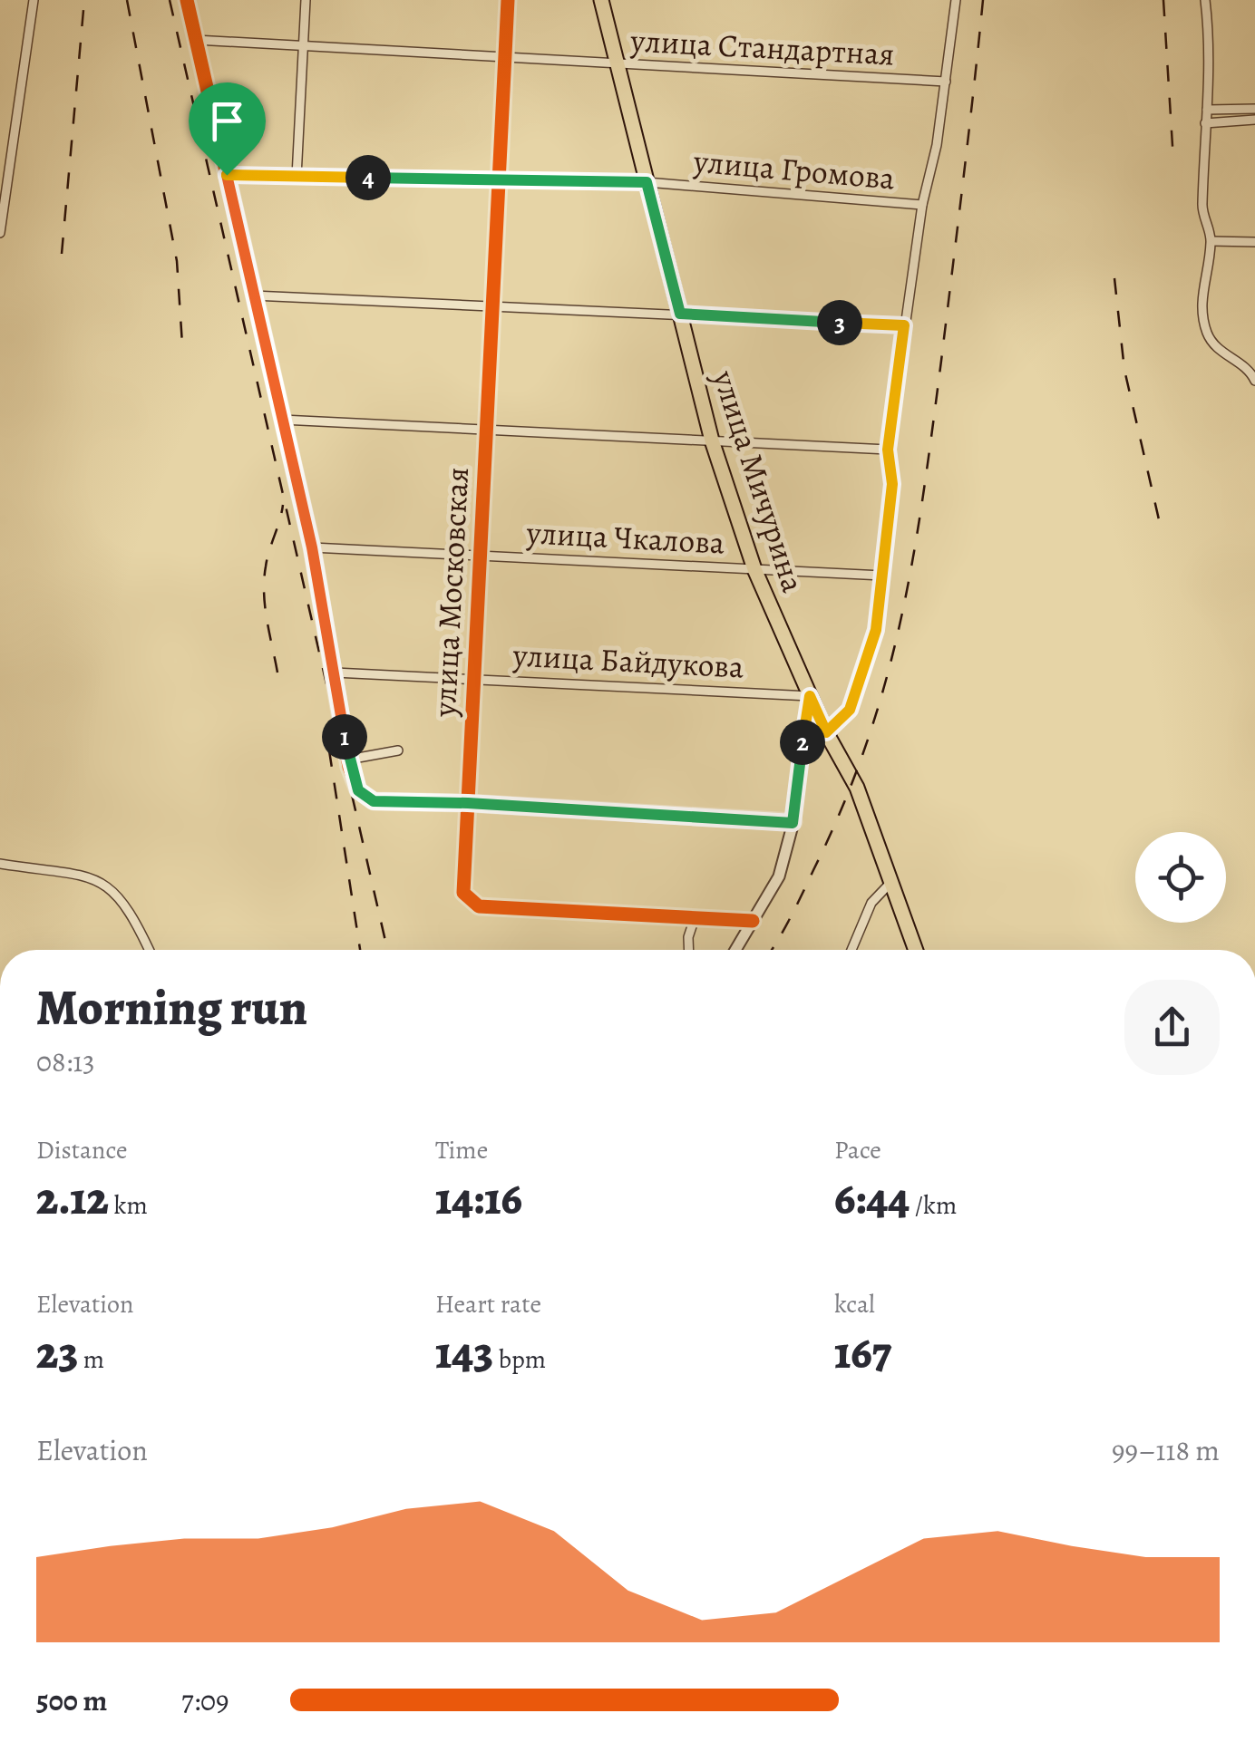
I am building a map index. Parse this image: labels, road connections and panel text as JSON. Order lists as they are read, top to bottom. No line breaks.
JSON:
{"streets":{"main road":["улица Мичурина"],"street":["улица Стандартная","улица Громова","улица Чкалова","улица Московская","улица Байдукова"]},"crossings":[["улица Стандартная","улица Мичурина"],["улица Стандартная","улица Московская"],["улица Громова","улица Мичурина"],["улица Громова","улица Московская"],["улица Мичурина","улица Чкалова"],["улица Мичурина","улица Байдукова"],["улица Чкалова","улица Московская"],["улица Московская","улица Байдукова"]],"page":{"pins":["4","3","1","2"],"heading":["Morning run","08:13"],"stats":[["Distance","2.12 km"],["Time","14:16"],["Pace","6:44 /km"],["Elevation","23 m"],["Heart rate","143 bpm"],["kcal","167"]],"chart":["Elevation","99–118 m"],"list":[{"name":"500 m","note":"7:09"}]}}
